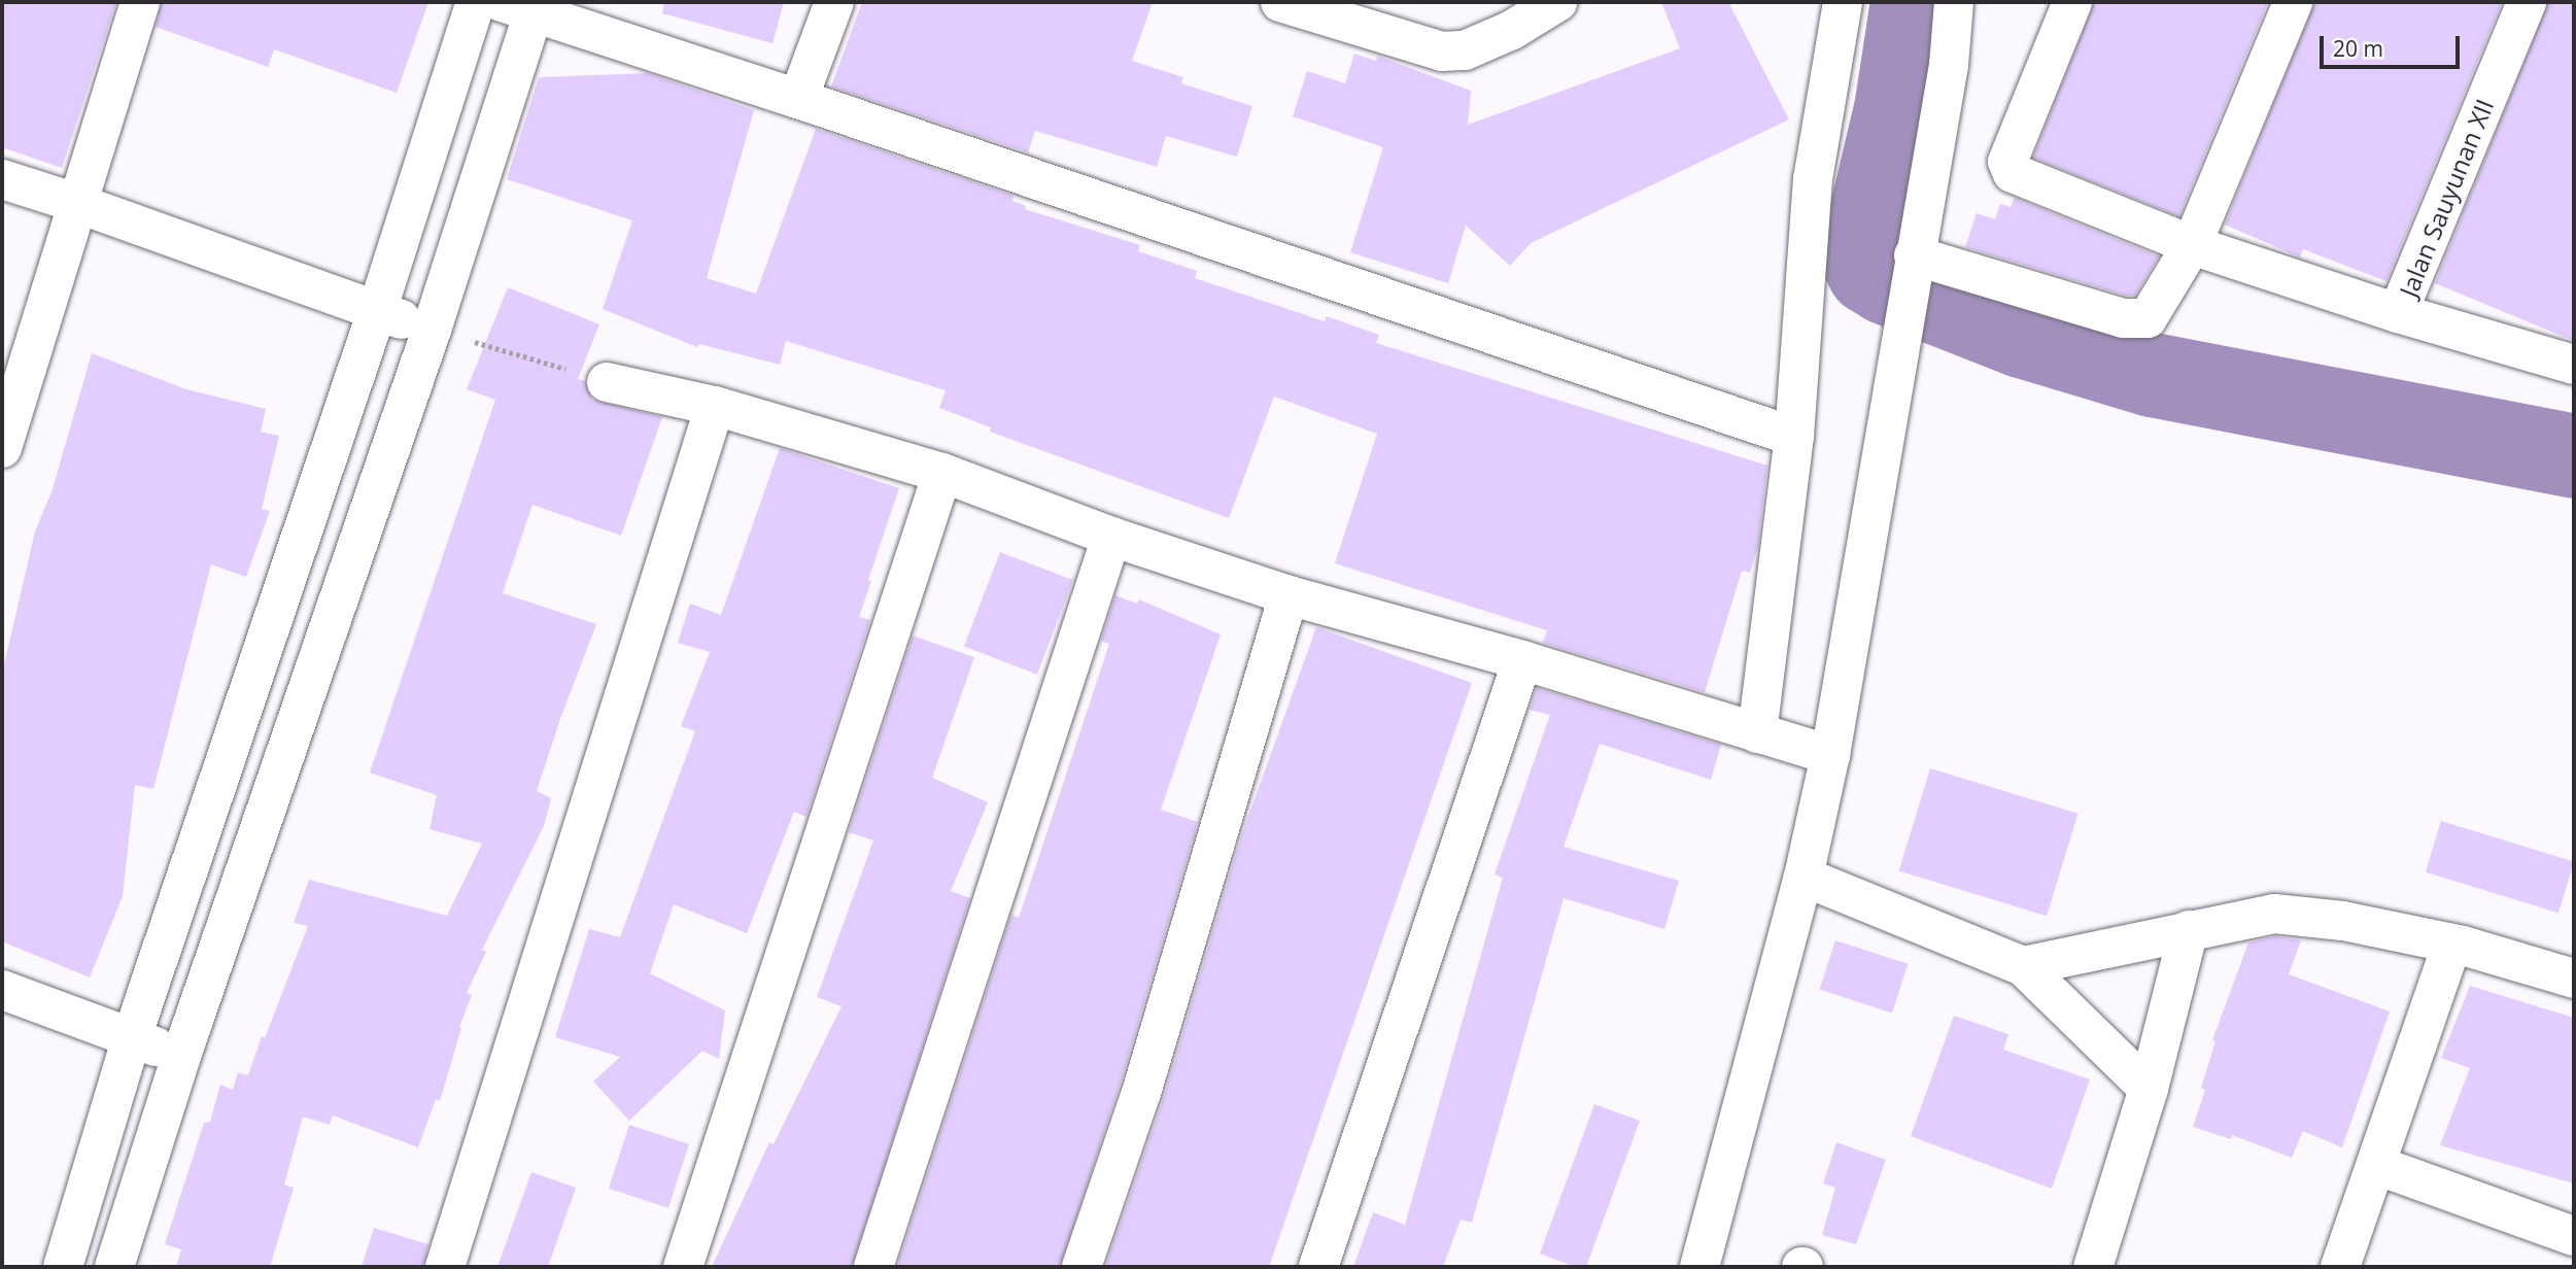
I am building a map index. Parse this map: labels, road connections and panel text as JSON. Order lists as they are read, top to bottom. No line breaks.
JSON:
{"streets":{"street":["Jalan Sauyunan XII"]},"scale_bar":"20 m"}
